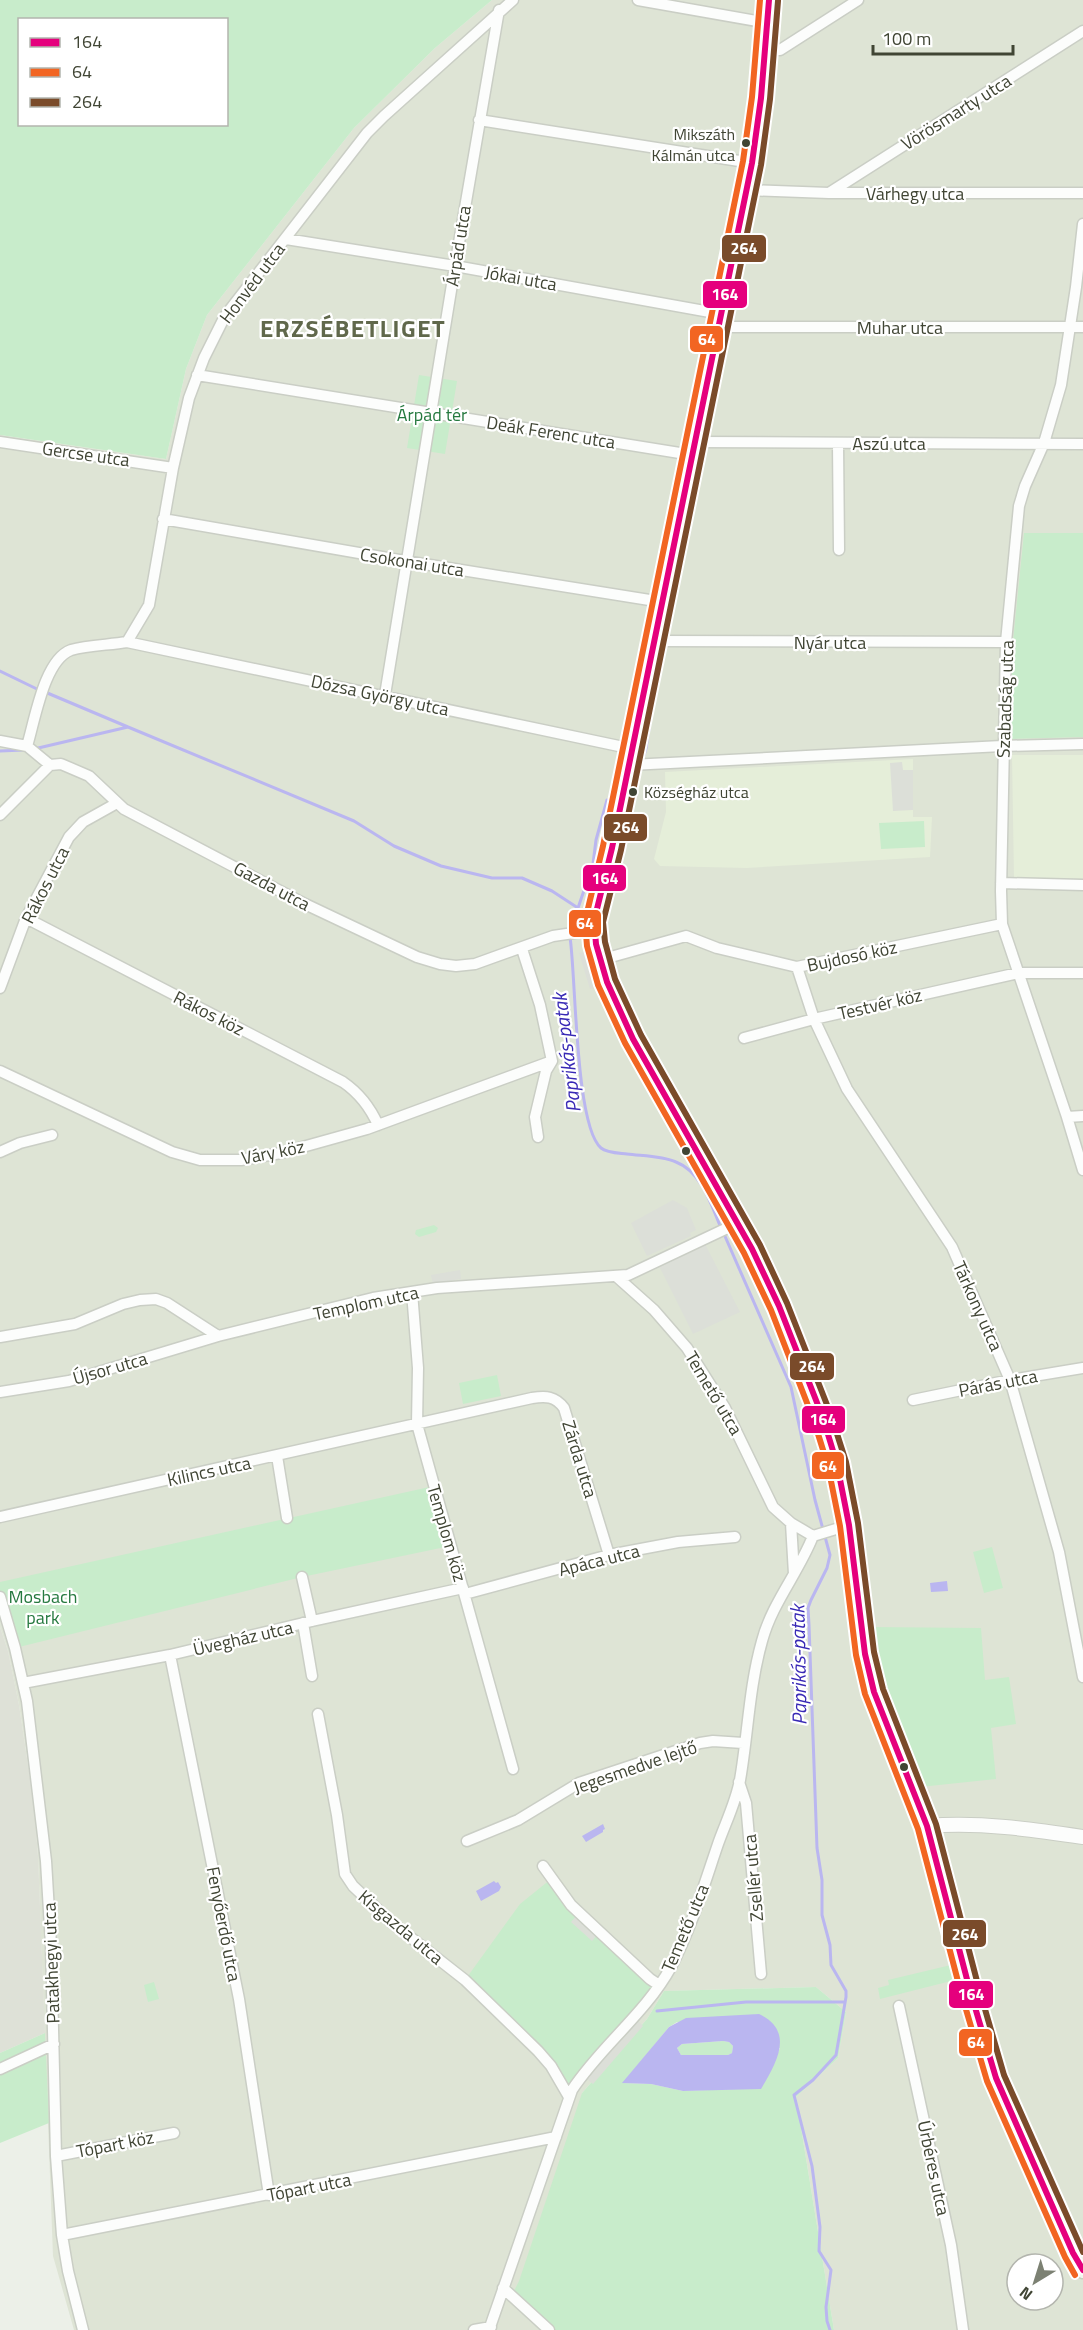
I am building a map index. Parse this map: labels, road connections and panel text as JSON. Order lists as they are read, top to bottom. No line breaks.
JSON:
{"streets":{"street":["Vörösmarty utca","Várhegy utca","Árpád utca","Jókai utca","Honvéd utca","Muhar utca","Deák Ferenc utca","Aszú utca","Gercse utca","Csokonai utca","Nyár utca","Dózsa György utca","Szabadság utca","Rákos utca","Gazda utca","Bujdosó köz","Testvér köz","Rákos köz","Váry köz","Templom utca","Tárkony utca","Újsor utca","Párás utca","Temető utca","Zárda utca","Kilincs utca","Templom köz","Apáca utca","Üvegház utca","Jegesmedve lejtő","Zsellér utca","Fenyőerdő utca","Kisgazda utca","Patakhegyi utca","Tópart köz","Úrbéres utca","Tópart utca"]},"crossings":[["Vörösmarty utca","Várhegy utca"],["Árpád utca","Jókai utca"],["Árpád utca","Honvéd utca"],["Árpád utca","Deák Ferenc utca"],["Árpád utca","Csokonai utca"],["Árpád utca","Dózsa György utca"],["Jókai utca","Honvéd utca"],["Jókai utca","Muhar utca"],["Honvéd utca","Deák Ferenc utca"],["Honvéd utca","Gercse utca"],["Honvéd utca","Csokonai utca"],["Honvéd utca","Dózsa György utca"],["Muhar utca","Szabadság utca"],["Deák Ferenc utca","Aszú utca"],["Aszú utca","Szabadság utca"],["Nyár utca","Szabadság utca"],["Dózsa György utca","Gazda utca"],["Szabadság utca","Bujdosó köz"],["Szabadság utca","Testvér köz"],["Rákos utca","Gazda utca"],["Rákos utca","Rákos köz"],["Bujdosó köz","Tárkony utca"],["Testvér köz","Tárkony utca"],["Rákos köz","Váry köz"],["Templom utca","Újsor utca"],["Templom utca","Temető utca"],["Templom utca","Templom köz"],["Tárkony utca","Párás utca"],["Temető utca","Jegesmedve lejtő"],["Temető utca","Zsellér utca"],["Temető utca","Kisgazda utca"],["Temető utca","Tópart utca"],["Zárda utca","Kilincs utca"],["Zárda utca","Templom köz"],["Zárda utca","Apáca utca"],["Kilincs utca","Templom köz"],["Templom köz","Apáca utca"],["Templom köz","Üvegház utca"],["Apáca utca","Üvegház utca"],["Üvegház utca","Fenyőerdő utca"],["Üvegház utca","Patakhegyi utca"],["Fenyőerdő utca","Tópart utca"],["Patakhegyi utca","Tópart köz"],["Patakhegyi utca","Tópart utca"]],"districts":["ERZSÉBETLIGET"],"water":["Paprikás-patak"],"parks":["Árpád tér","Mosbach park"],"places":["Mikszáth Kálmán utca","Községház utca"],"lines":["transit line 164","transit line 64","transit line 264"],"legend":["164","64","264"],"scale_bar":"100 m","north":"bottom left"}
